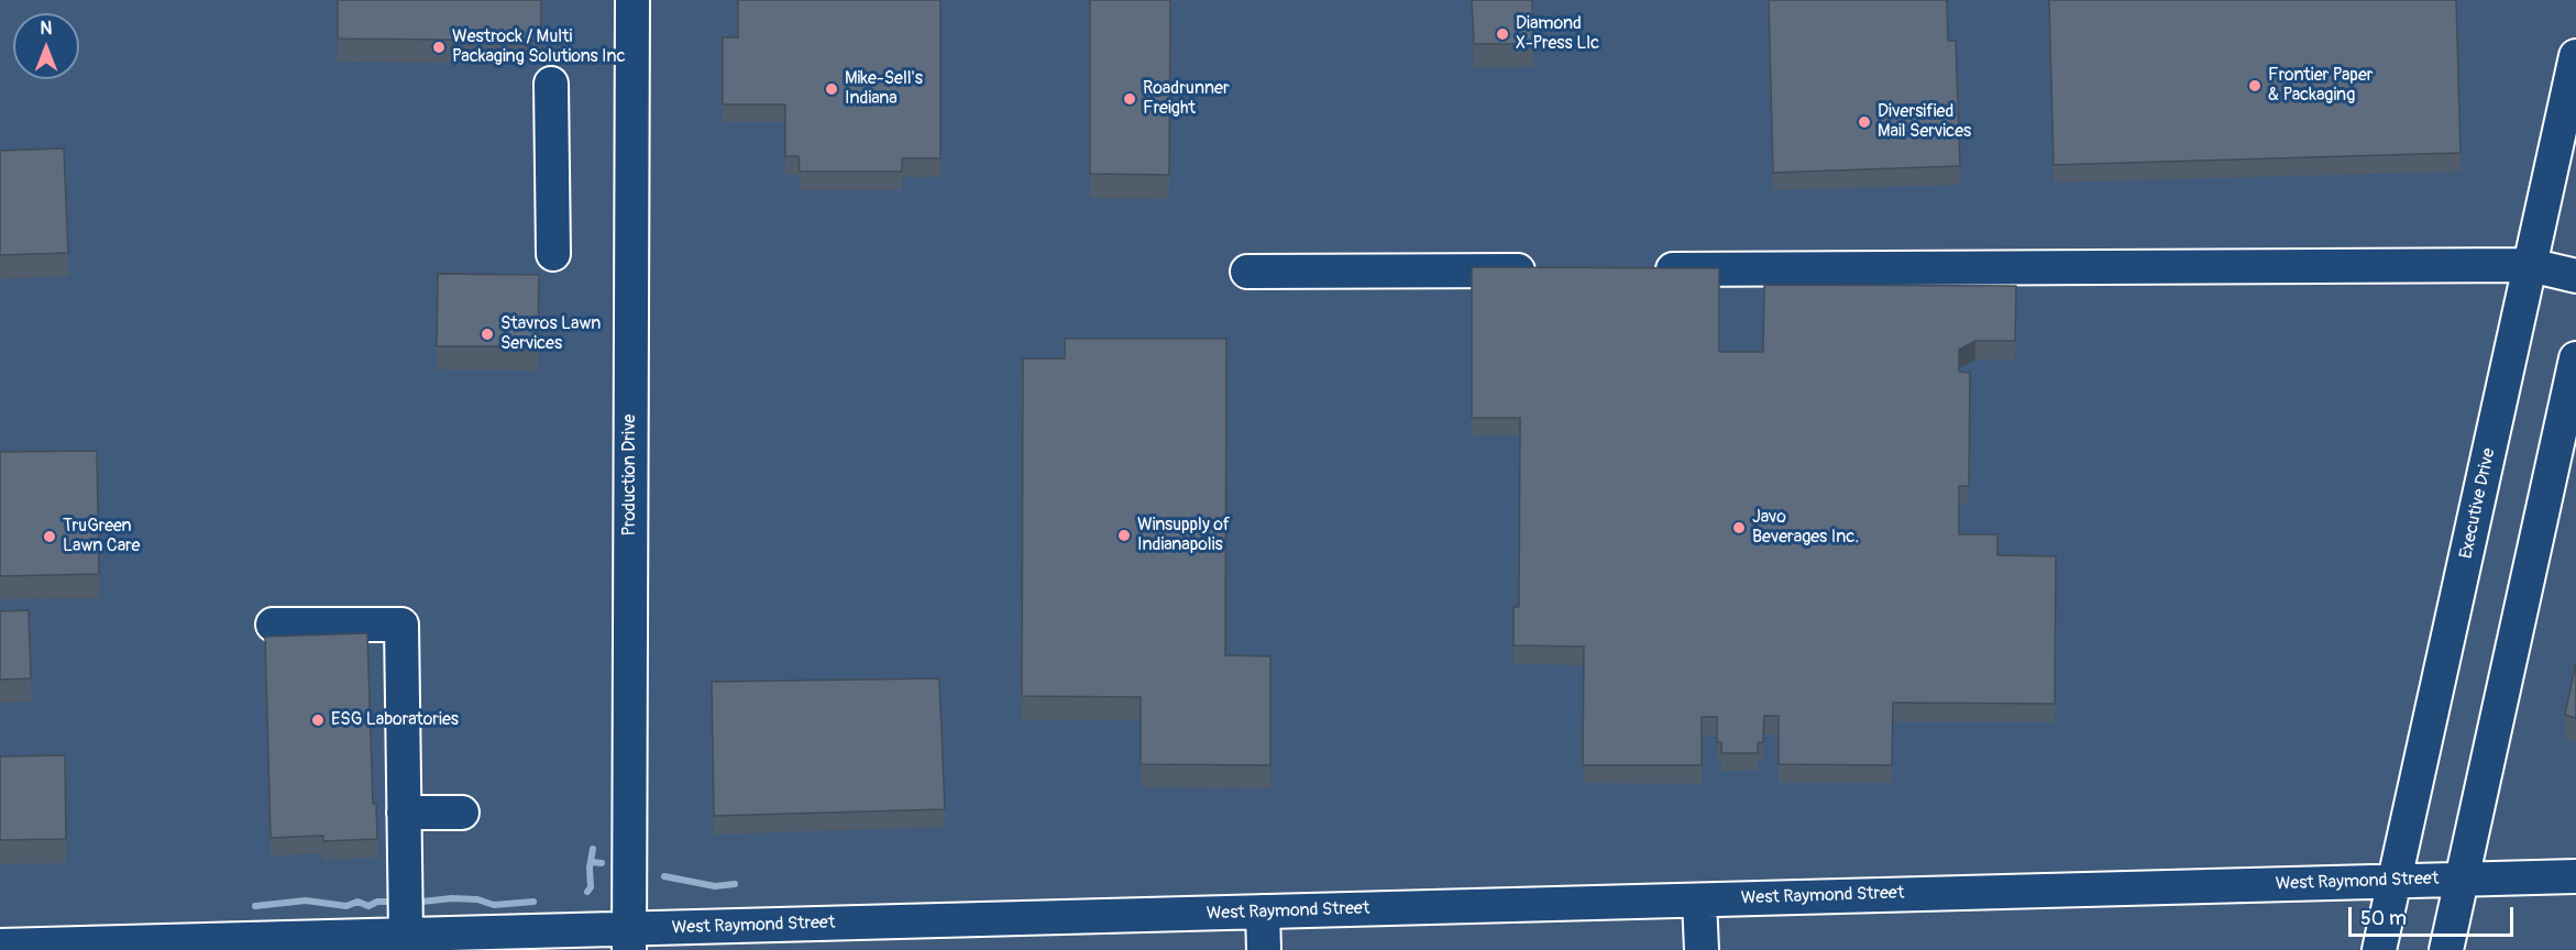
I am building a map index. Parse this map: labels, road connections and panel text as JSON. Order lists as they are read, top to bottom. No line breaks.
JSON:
{"streets":{"street":["Production Drive","Executive Drive","West Raymond Street"]},"crossings":[["Production Drive","West Raymond Street"],["Executive Drive","West Raymond Street"]],"places":["Diamond X-Press Llc","Westrock / Multi Packaging Solutions Inc","Frontier Paper & Packaging","Mike-Sell's Indiana","Roadrunner Freight","Diversified Mail Services","Stavros Lawn Services","Javo Beverages Inc.","Winsupply of Indianapolis","TruGreen Lawn Care","ESG Laboratories"],"scale_bar":"50 m","north":"top"}
